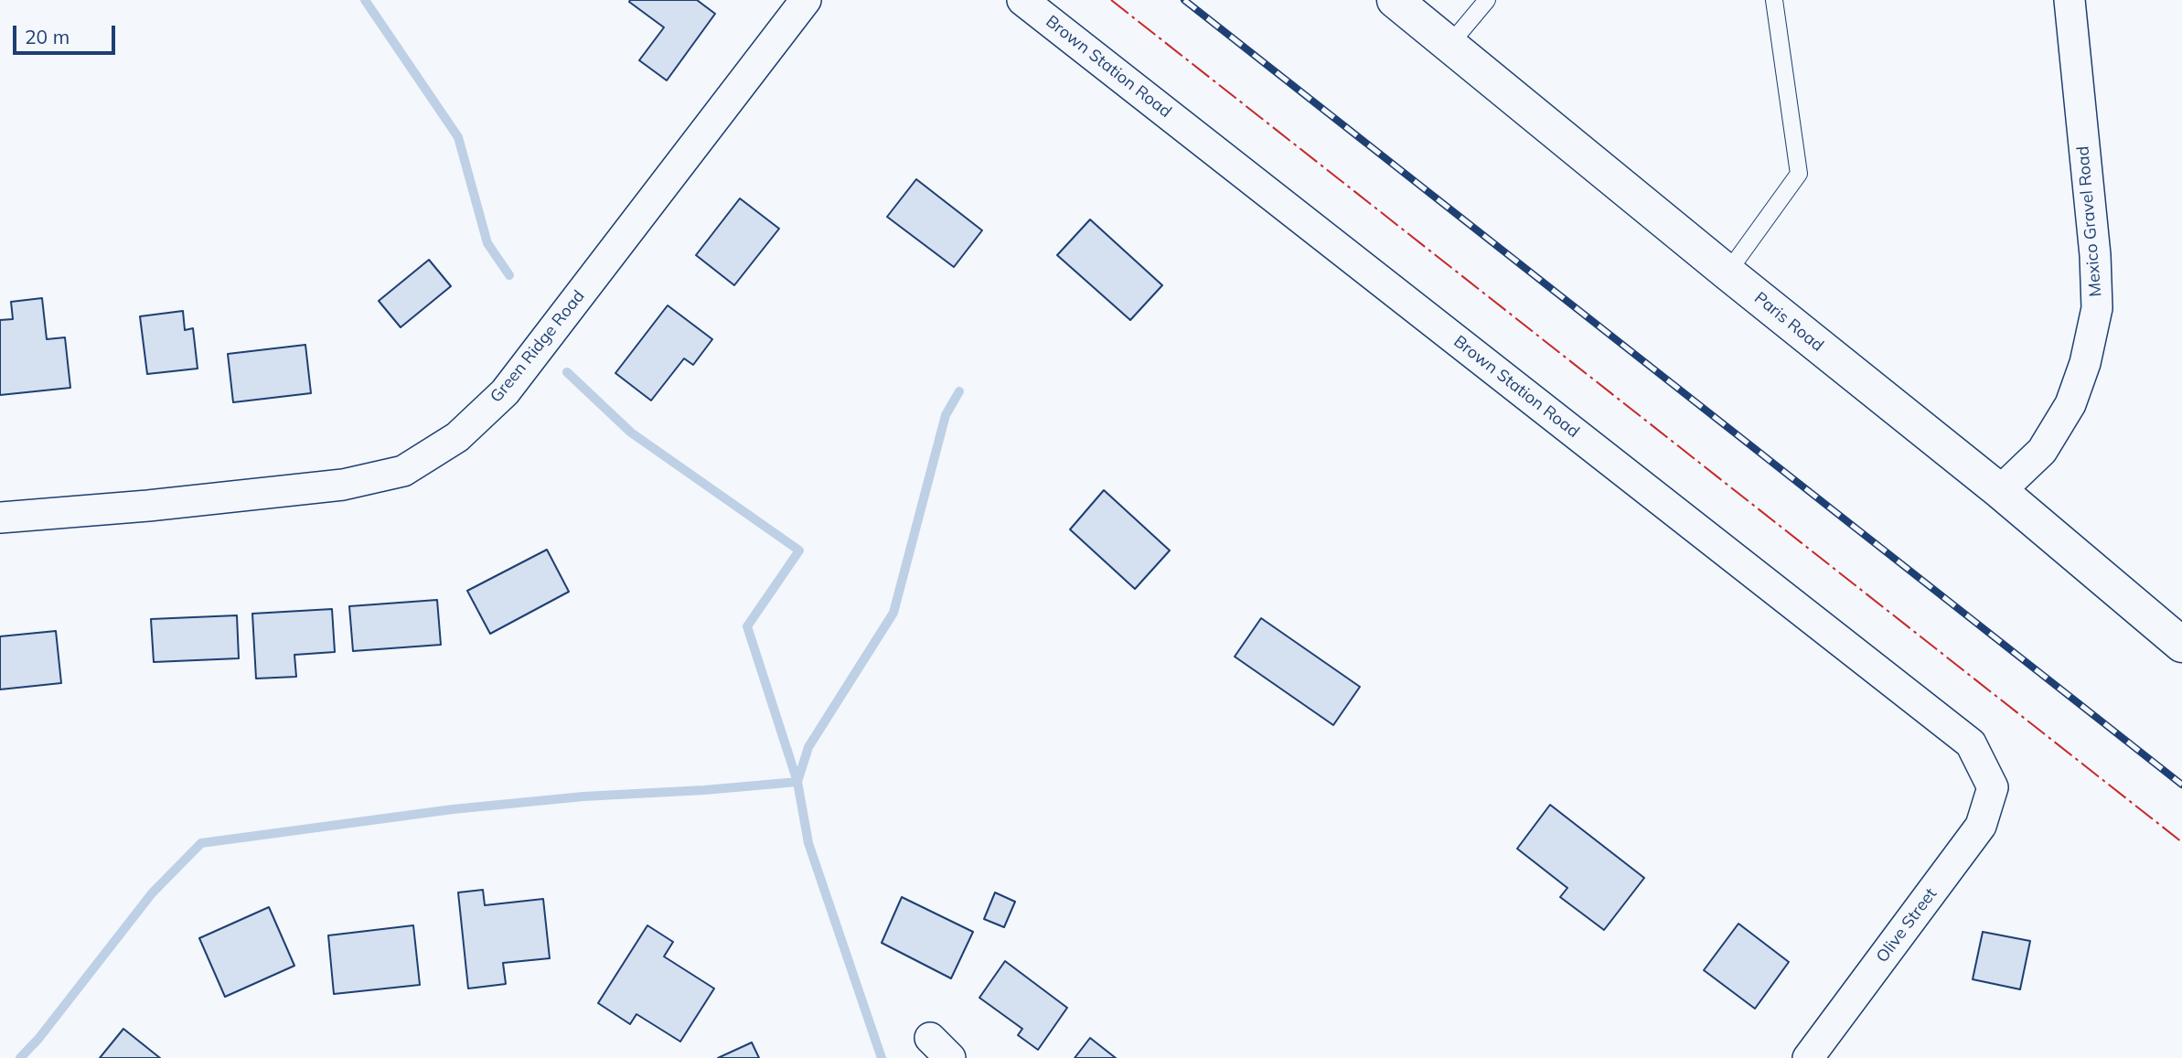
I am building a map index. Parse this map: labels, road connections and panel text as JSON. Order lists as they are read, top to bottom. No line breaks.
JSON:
{"streets":{"main road":["Paris Road"],"street":["Brown Station Road","Mexico Gravel Road","Green Ridge Road","Olive Street"]},"crossings":[["Brown Station Road","Olive Street"],["Mexico Gravel Road","Paris Road"]],"scale_bar":"20 m"}
